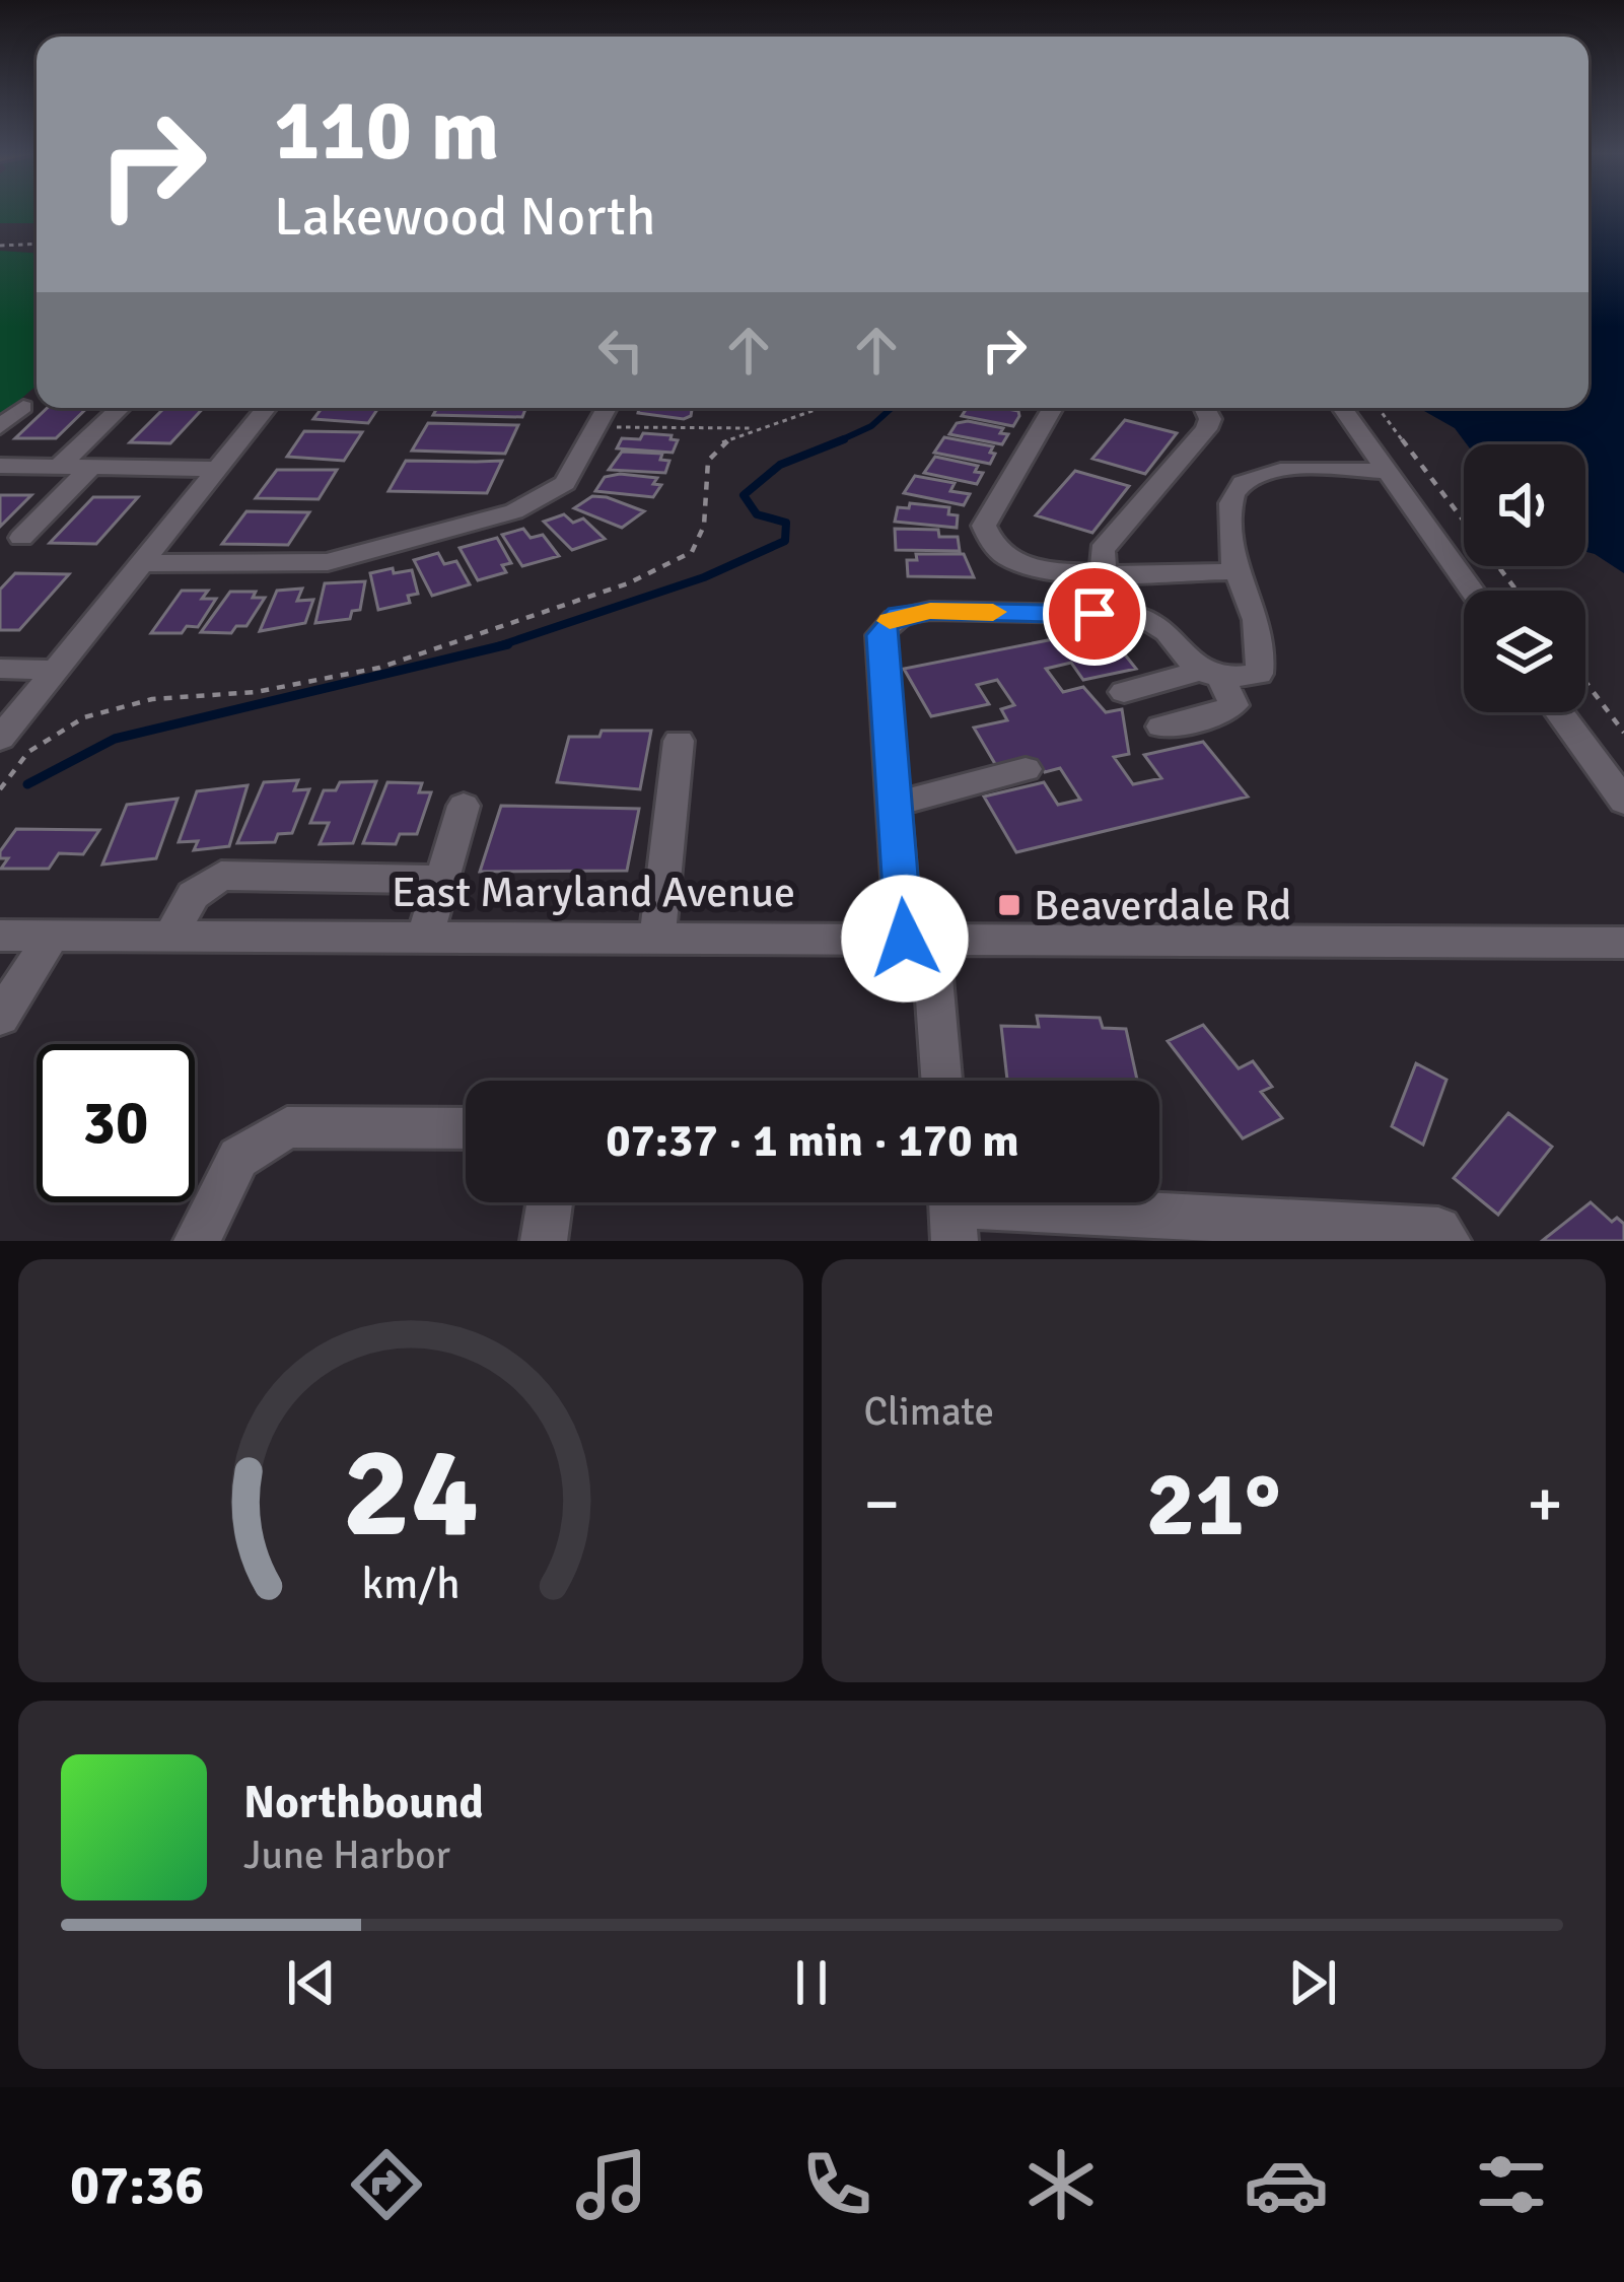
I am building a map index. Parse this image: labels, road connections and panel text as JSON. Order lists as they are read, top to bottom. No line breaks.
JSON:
{"streets":{"street":["East Maryland Avenue"]},"places":{"transit":["Beaverdale Rd"]},"page":{"turn":["110 m","Lakewood North"],"limit":"30","trip":"07:37 · 1 min · 170 m","tile":"Climate","heat":["−","21°","+"],"song":["Northbound","June Harbor"],"tabs":"07:36","gauge":["24","km/h"]}}
